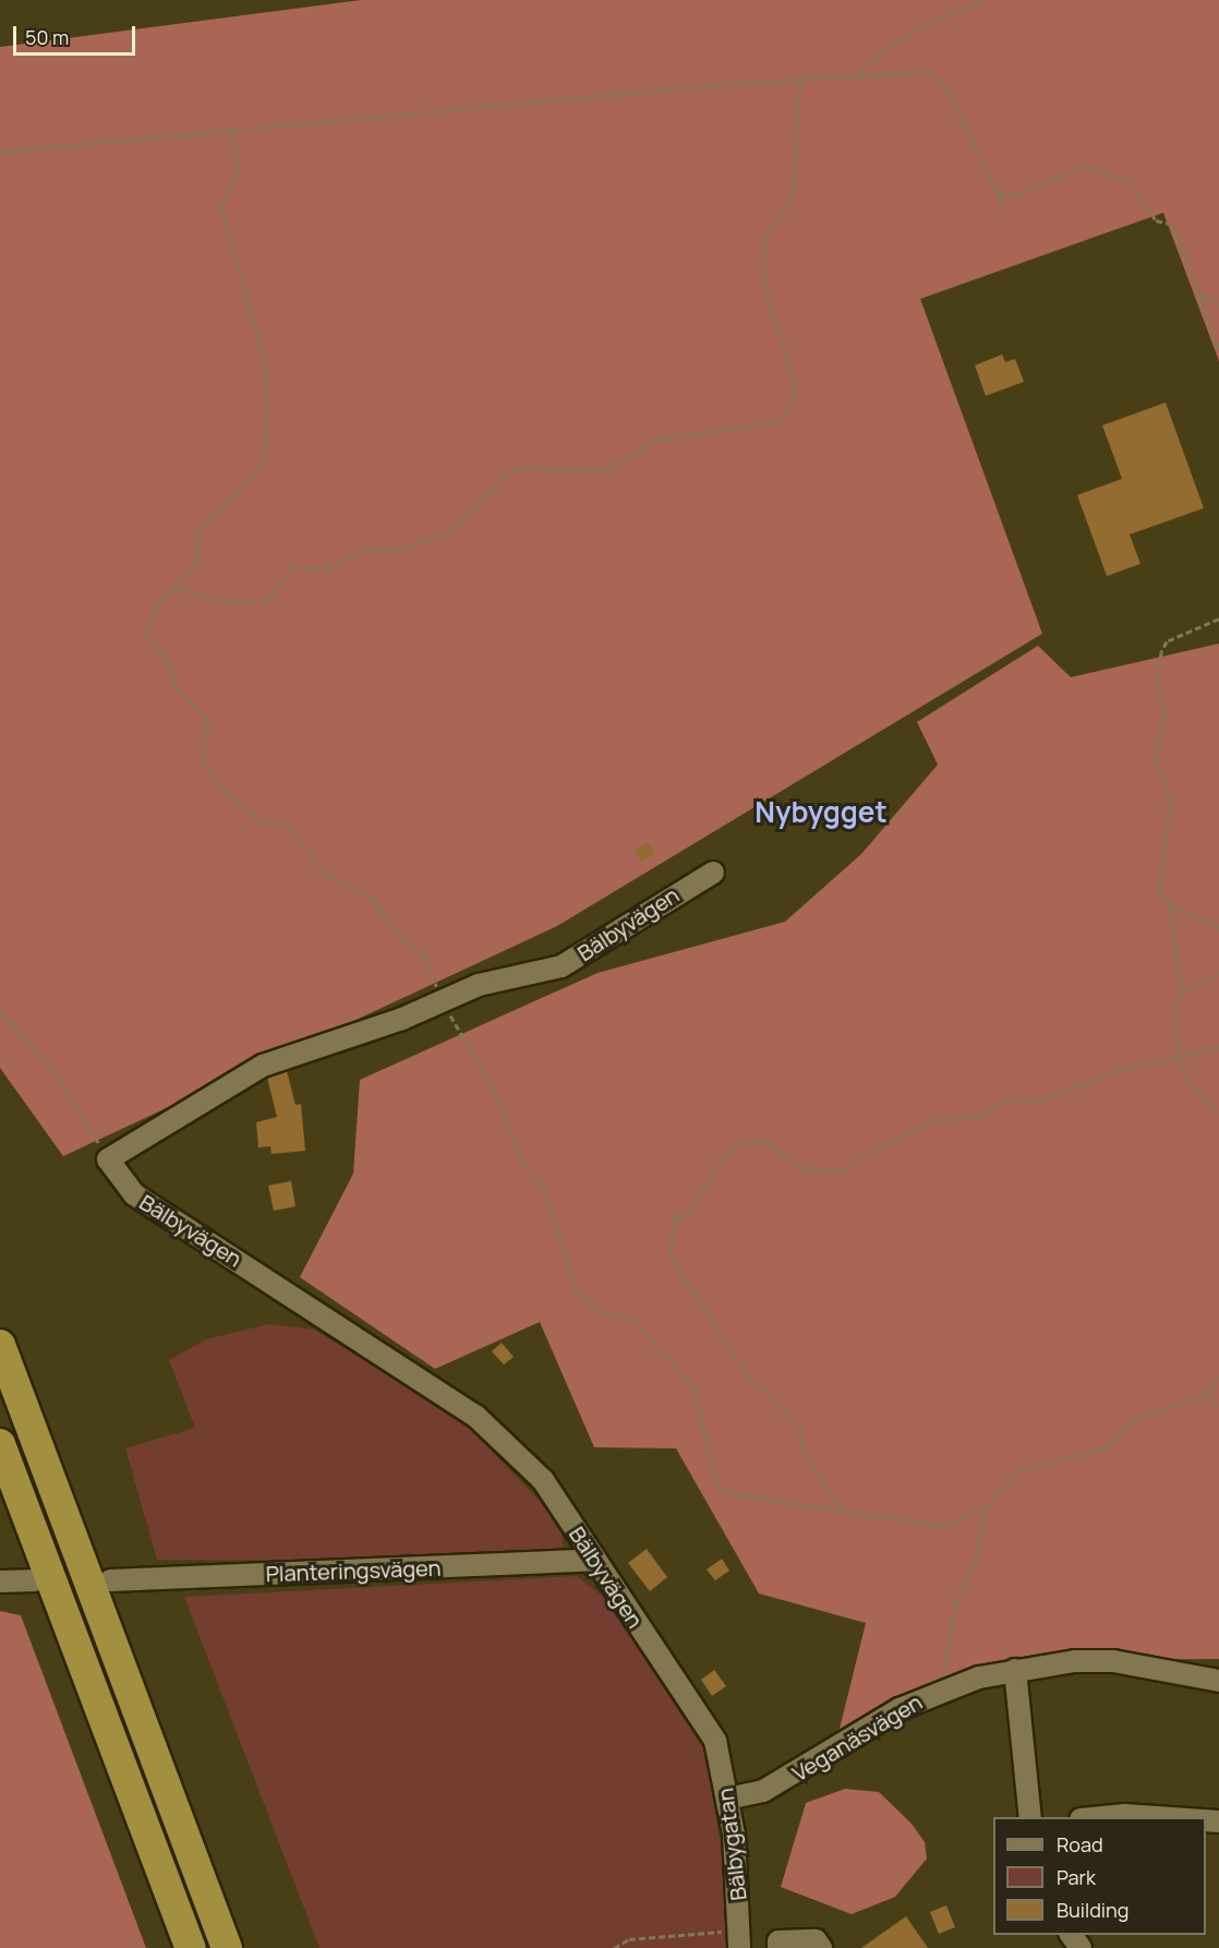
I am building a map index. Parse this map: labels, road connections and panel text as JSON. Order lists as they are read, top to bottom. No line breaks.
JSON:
{"streets":{"street":["Bälbyvägen","Planteringsvägen","Veganäsvägen","Bälbygatan"]},"crossings":[["Bälbyvägen","Planteringsvägen"],["Bälbyvägen","Bälbygatan"],["Veganäsvägen","Bälbygatan"]],"districts":["Nybygget"],"legend":["Road","Park","Building"],"scale_bar":"50 m"}
